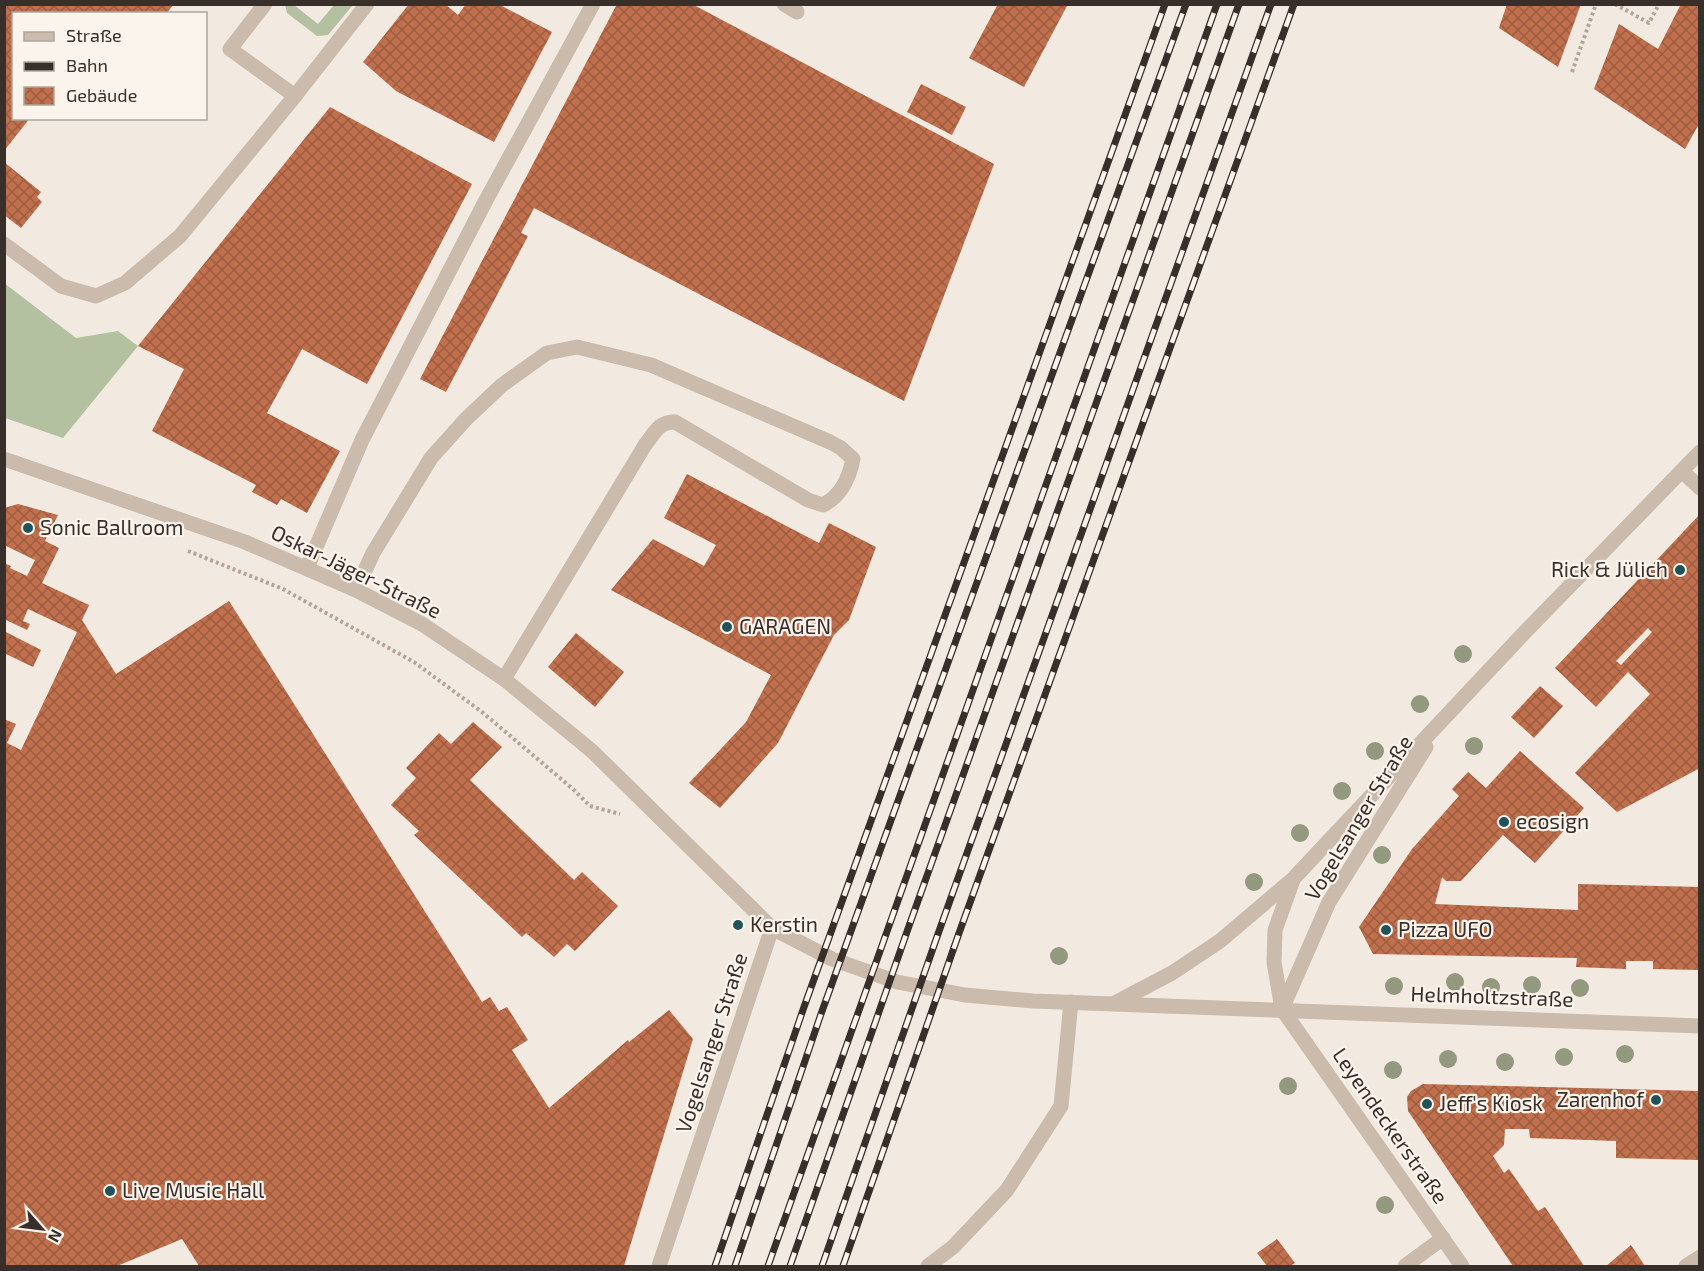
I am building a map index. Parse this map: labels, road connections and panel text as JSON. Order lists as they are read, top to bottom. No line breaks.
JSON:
{"streets":{"street":["Oskar-Jäger-Straße","Vogelsanger Straße","Helmholtzstraße","Leyendeckerstraße"]},"crossings":[["Oskar-Jäger-Straße","Vogelsanger Straße"],["Vogelsanger Straße","Helmholtzstraße"],["Vogelsanger Straße","Leyendeckerstraße"],["Helmholtzstraße","Leyendeckerstraße"]],"places":["Sonic Ballroom","Rick & Jülich","GARAGEN","ecosign","Kerstin","Pizza UFO","Zarenhof","Jeff's Kiosk","Live Music Hall"],"legend":["Straße","Bahn","Gebäude"],"north":"bottom right"}
